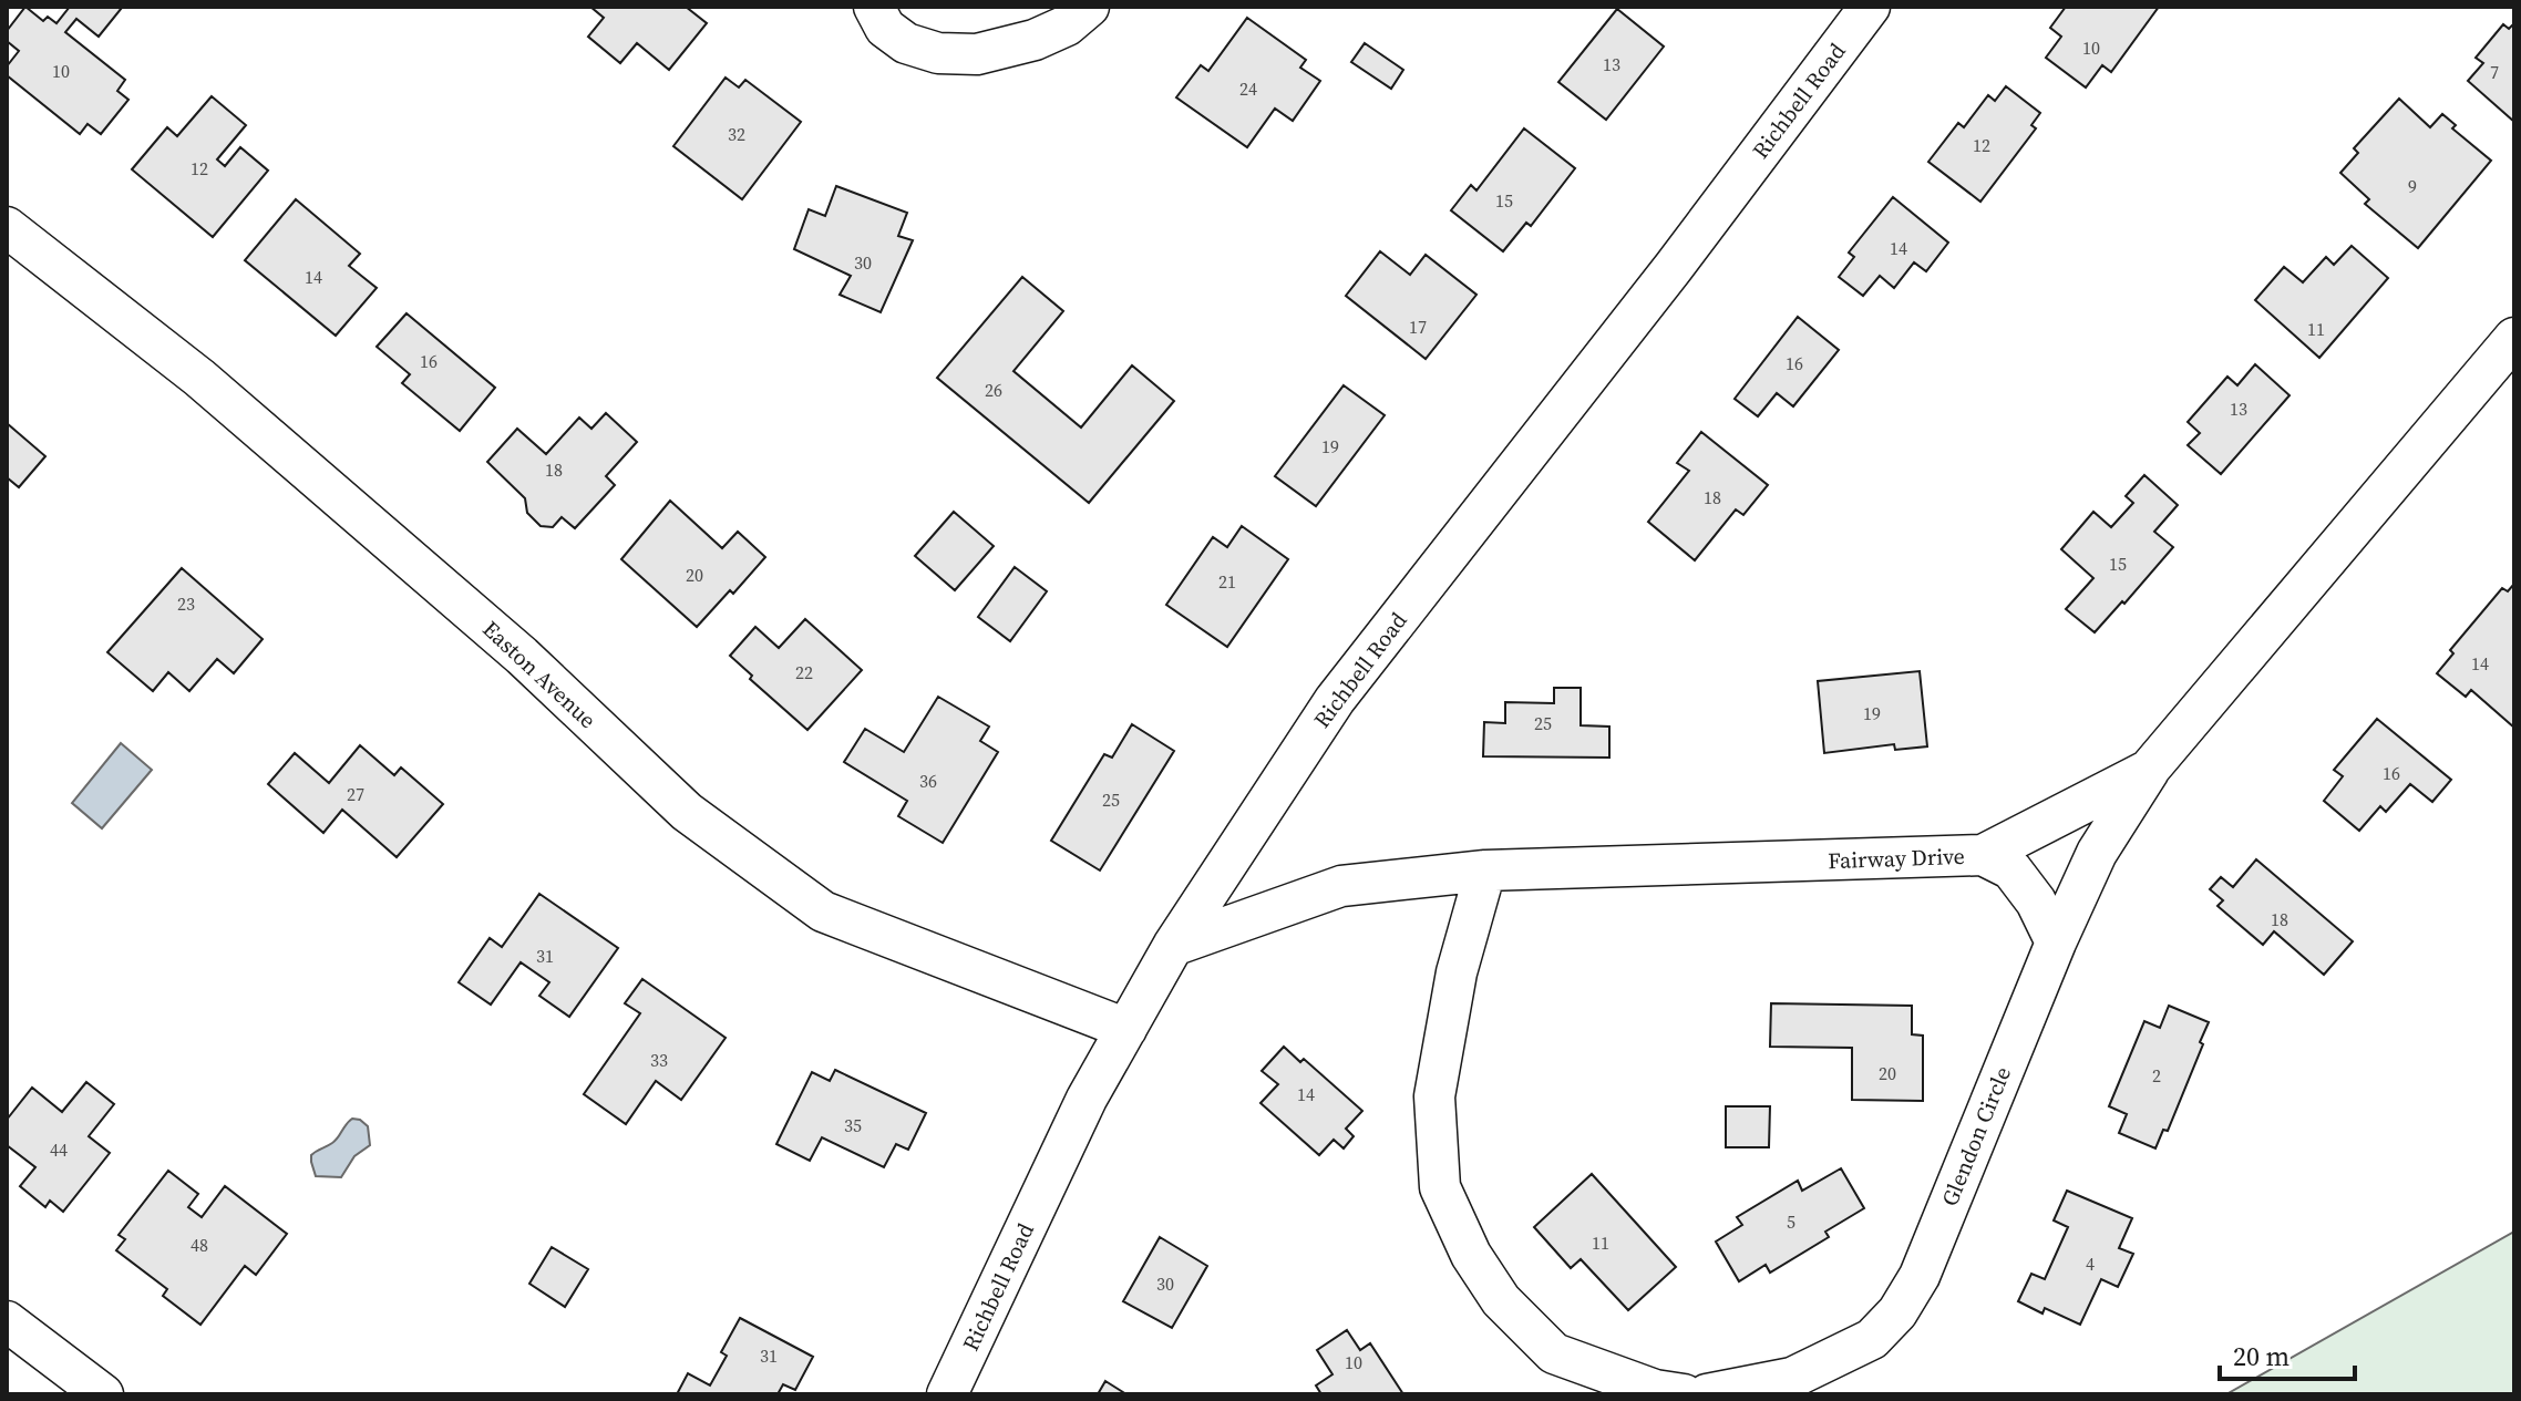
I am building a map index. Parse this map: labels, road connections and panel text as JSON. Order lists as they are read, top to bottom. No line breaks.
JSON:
{"streets":{"street":["Richbell Road","Easton Avenue","Fairway Drive","Glendon Circle"]},"crossings":[["Richbell Road","Easton Avenue"],["Richbell Road","Fairway Drive"],["Fairway Drive","Glendon Circle"]],"house_numbers":["10","13","10","7","24","32","12","12","9","15","14","30","14","17","11","16","16","26","13","19","18","18","15","20","21","23","14","22","19","25","16","36","27","25","18","31","33","20","2","14","35","44","5","11","48","4","30","31","10"],"scale_bar":"20 m"}
